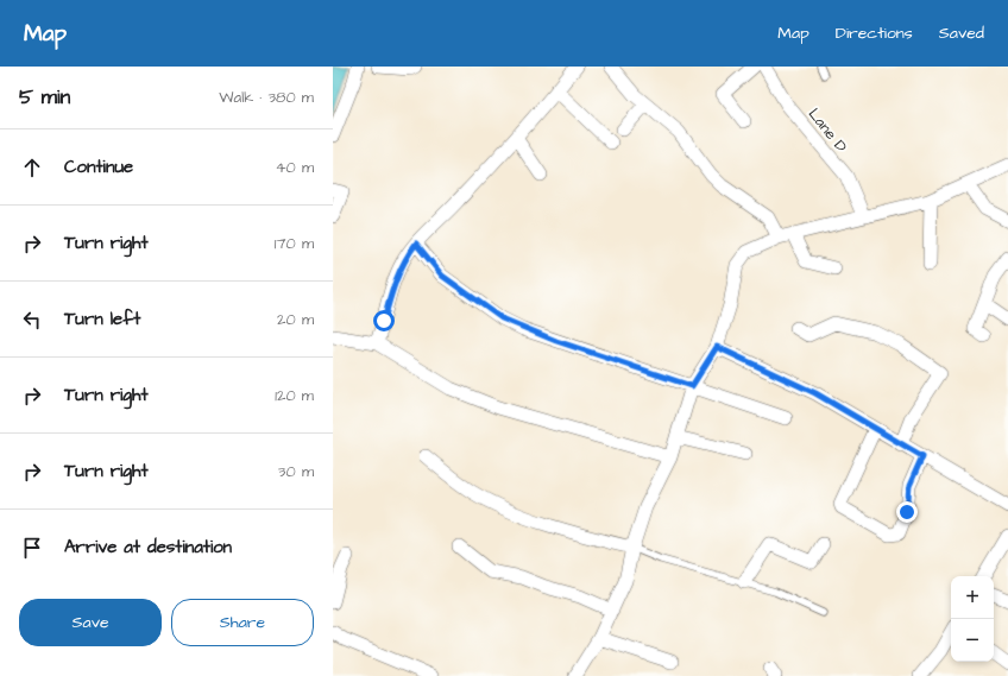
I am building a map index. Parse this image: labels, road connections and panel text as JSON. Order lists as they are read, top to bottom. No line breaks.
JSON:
{"streets":{"street":["Lane D"]},"page":{"header":"Map","nav":["Map","Directions","Saved"],"heading":["5 min","Walk · 380 m"],"list":[["Continue","40 m"],["Turn right","170 m"],["Turn left","20 m"],["Turn right","120 m"],["Turn right","30 m"],"Arrive at destination"],"map_buttons":["+","−"],"buttons":["Save","Share"]}}
